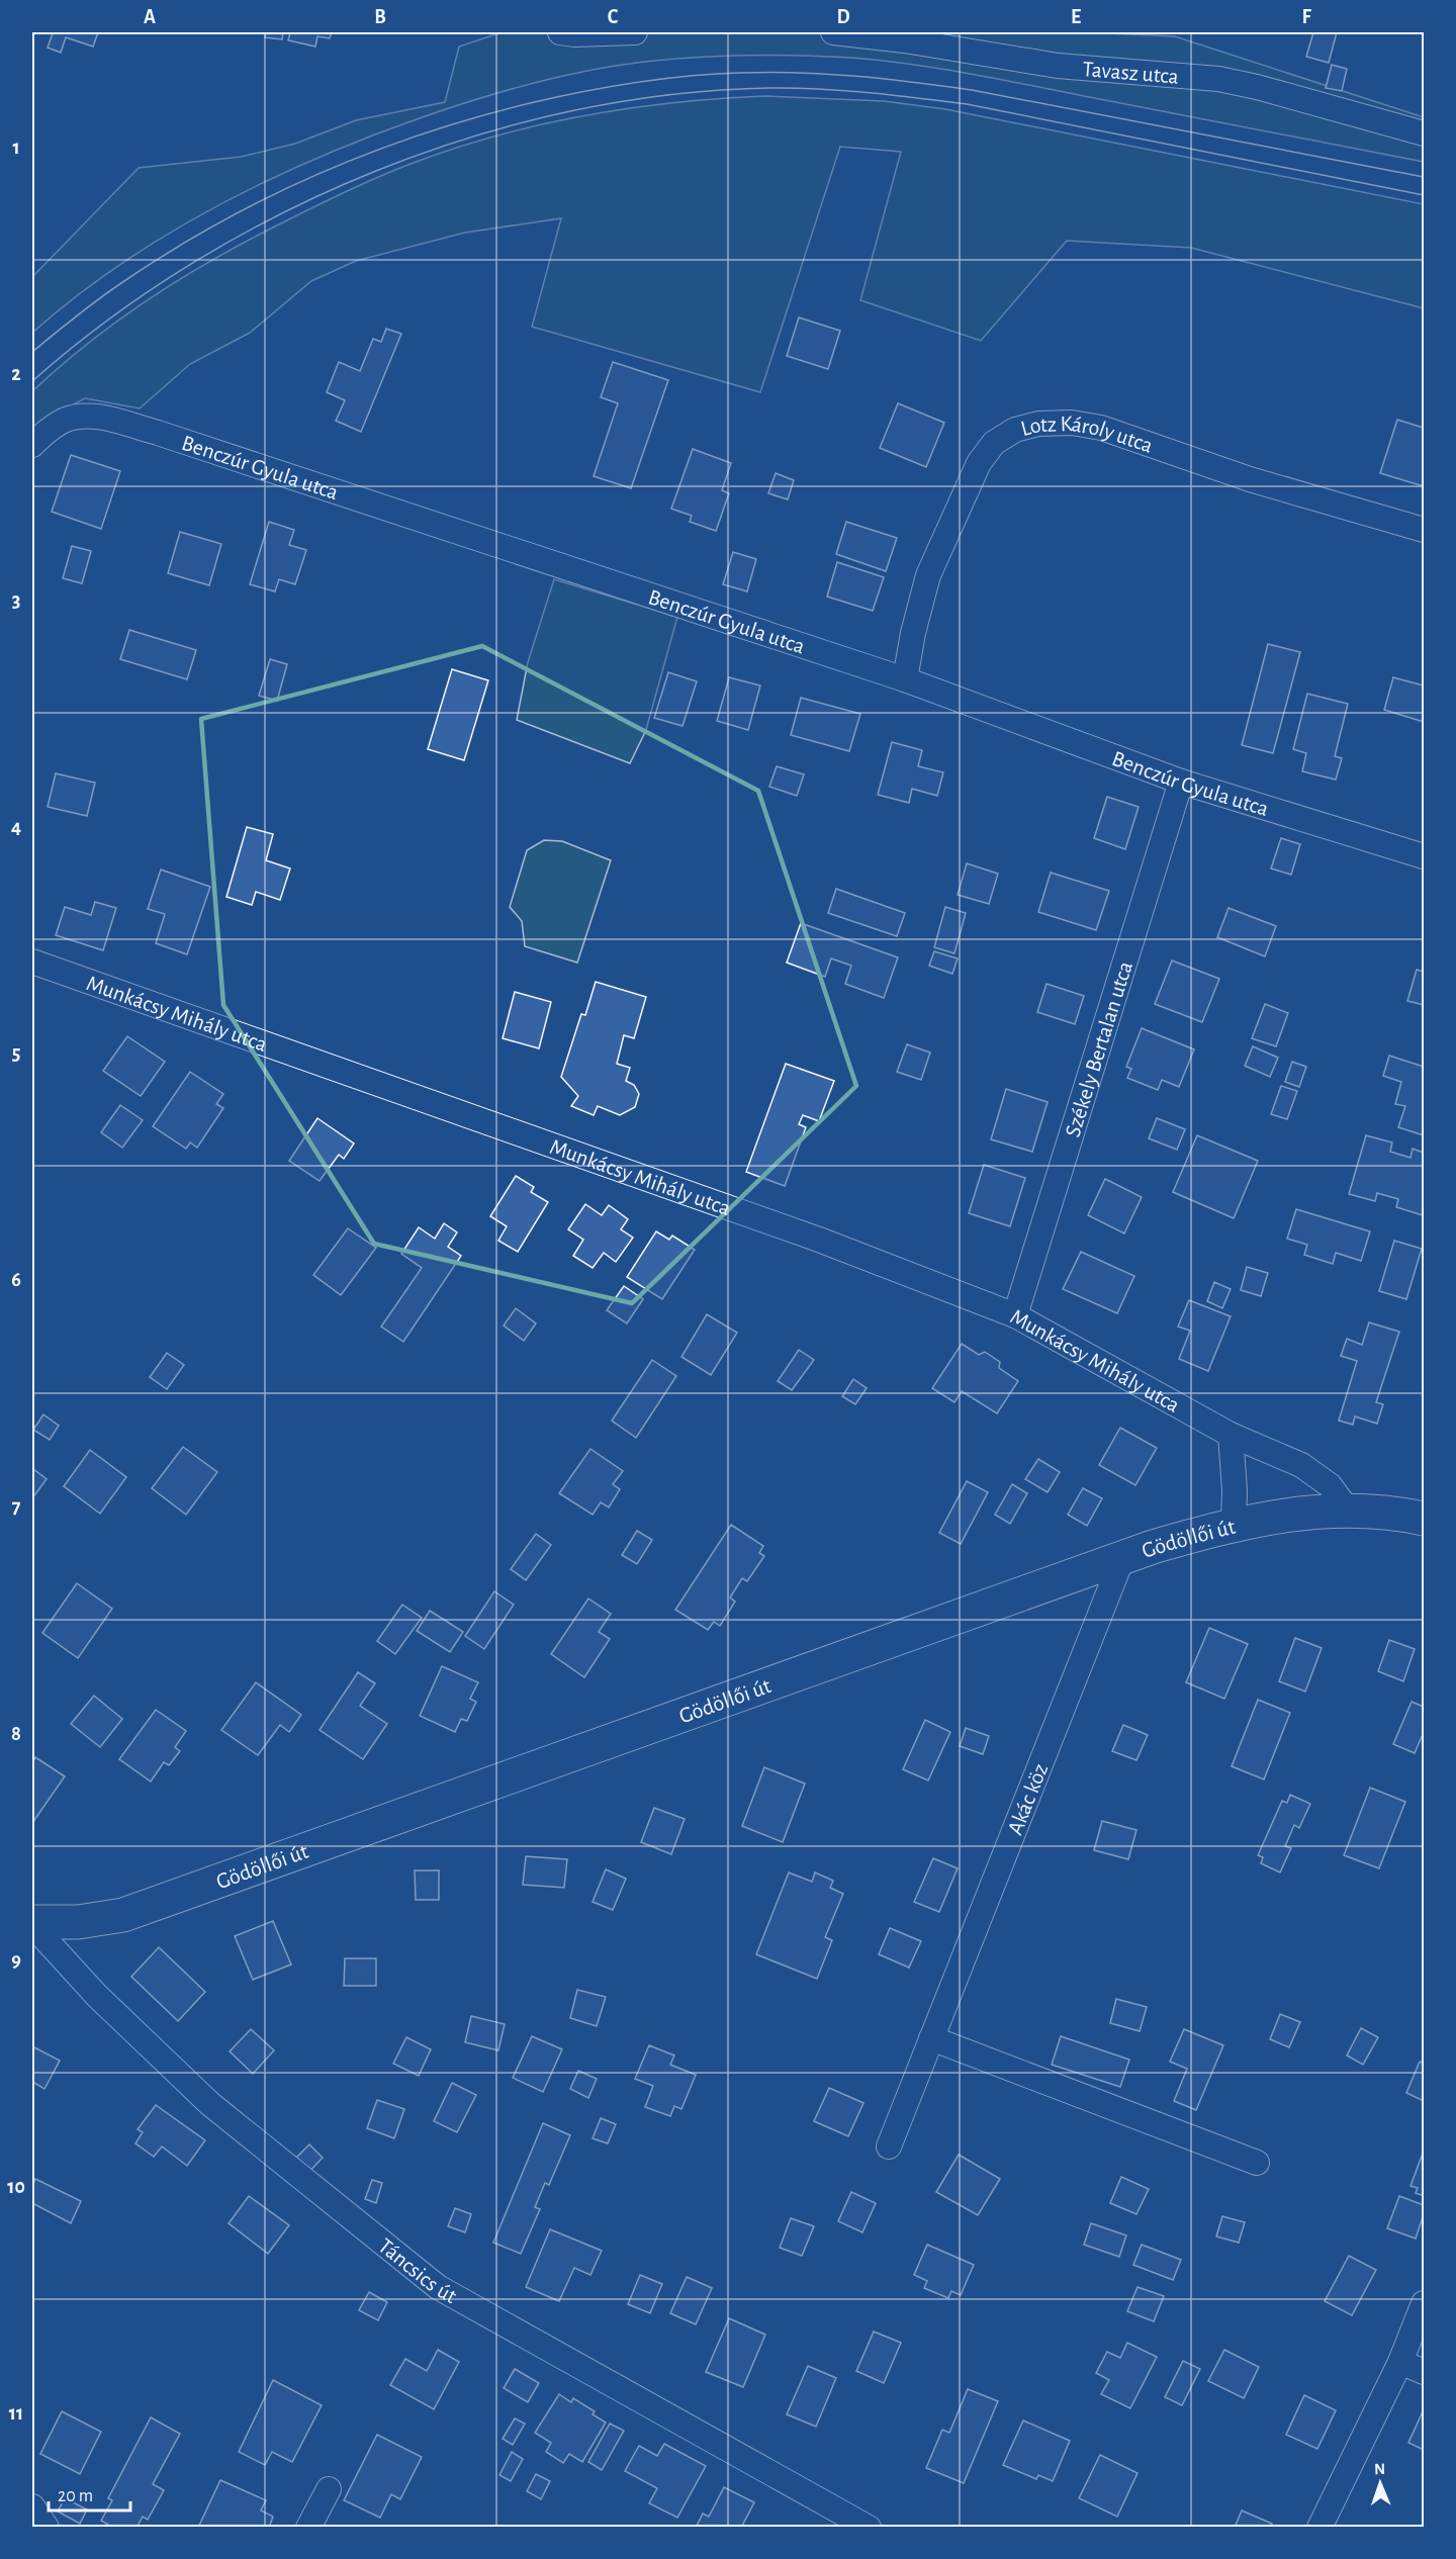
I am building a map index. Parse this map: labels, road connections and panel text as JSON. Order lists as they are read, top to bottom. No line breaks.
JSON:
{"streets":{"main road":["Gödöllői út"],"street":["Tavasz utca","Lotz Károly utca","Benczúr Gyula utca","Munkácsy Mihály utca","Székely Bertalan utca","Akác köz","Táncsics út"]},"crossings":[["Lotz Károly utca","Benczúr Gyula utca"],["Benczúr Gyula utca","Székely Bertalan utca"],["Munkácsy Mihály utca","Székely Bertalan utca"],["Munkácsy Mihály utca","Gödöllői út"],["Gödöllői út","Akác köz"],["Gödöllői út","Táncsics út"]],"scale_bar":"20 m","north":"top","grid":{"columns":["A","B","C","D","E","F"],"rows":["1","2","3","4","5","6","7","8","9","10","11"]}}
